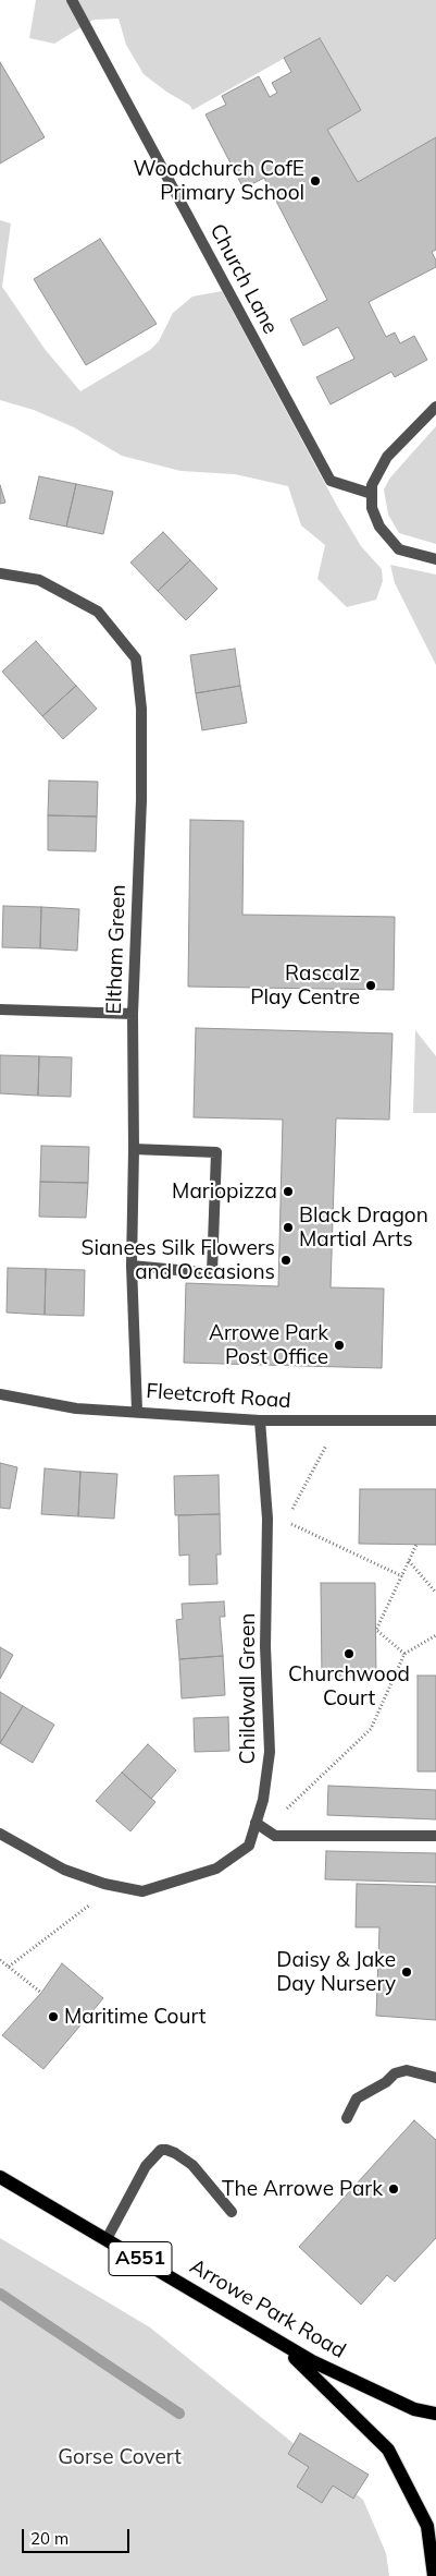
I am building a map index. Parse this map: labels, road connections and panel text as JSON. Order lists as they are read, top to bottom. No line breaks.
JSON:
{"streets":{"main road":["A551","Arrowe Park Road"],"street":["Church Lane","Eltham Green","Fleetcroft Road","Childwall Green"]},"crossings":[["Eltham Green","Fleetcroft Road"],["Fleetcroft Road","Childwall Green"]],"parks":["Gorse Covert"],"places":["Woodchurch CofE Primary School","Rascalz Play Centre","Mariopizza","Black Dragon Martial Arts","Sianees Silk Flowers and Occasions","Arrowe Park Post Office","Churchwood Court","Daisy & Jake Day Nursery","Maritime Court","The Arrowe Park"],"scale_bar":"20 m"}
